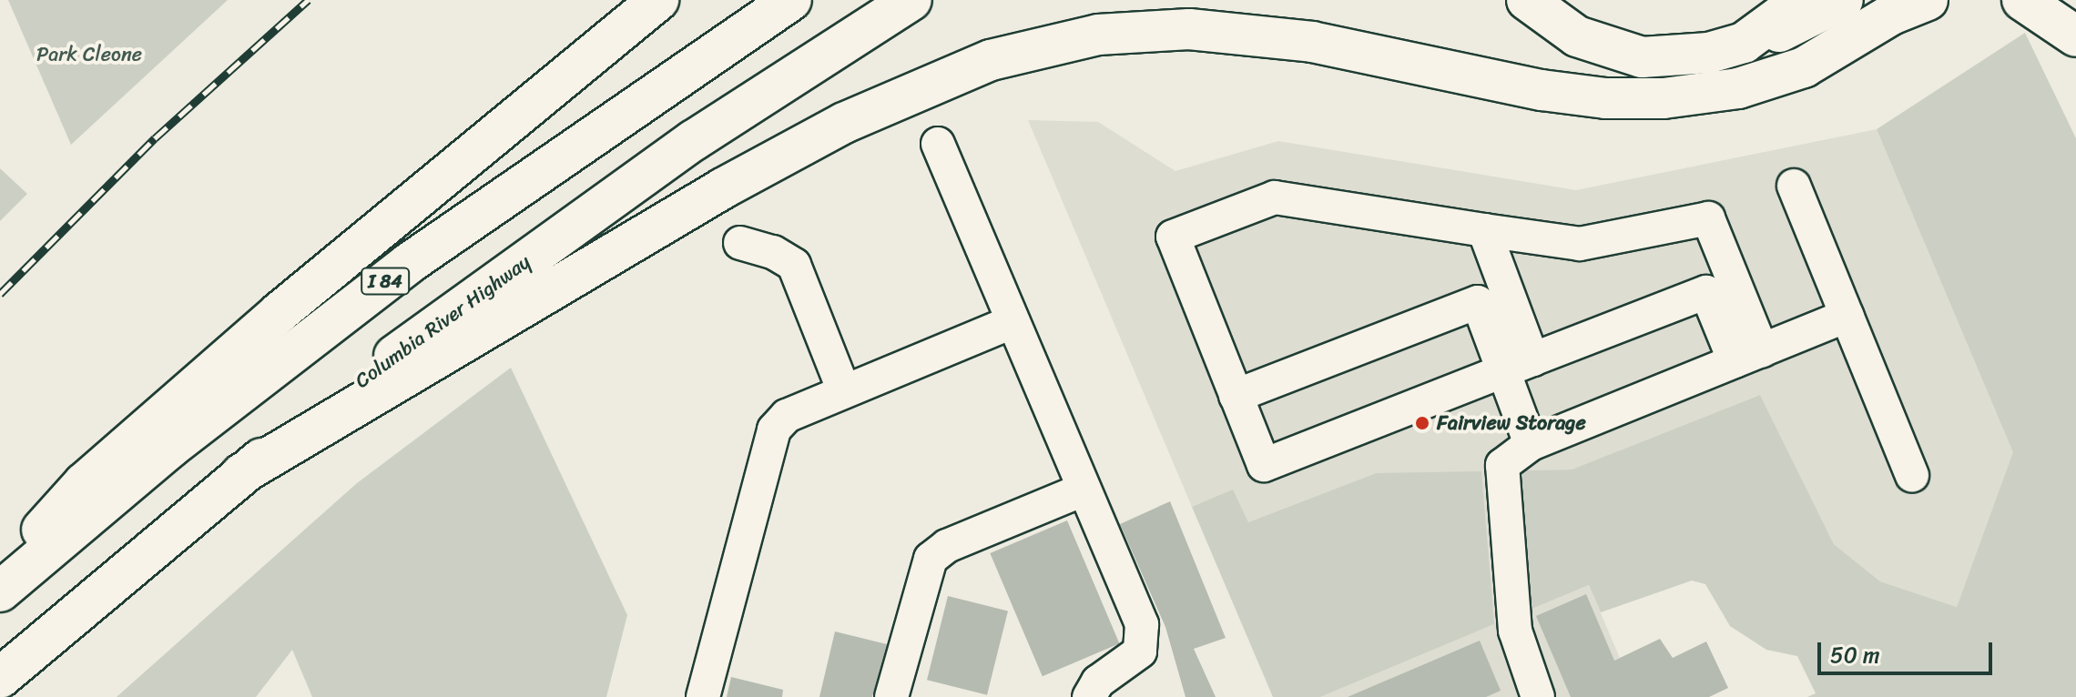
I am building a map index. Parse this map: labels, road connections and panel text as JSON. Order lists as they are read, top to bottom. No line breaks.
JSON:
{"streets":{"highway":["I 84","Columbia River Highway"]},"parks":["Park Cleone"],"places":["Fairview Storage"],"scale_bar":"50 m"}
